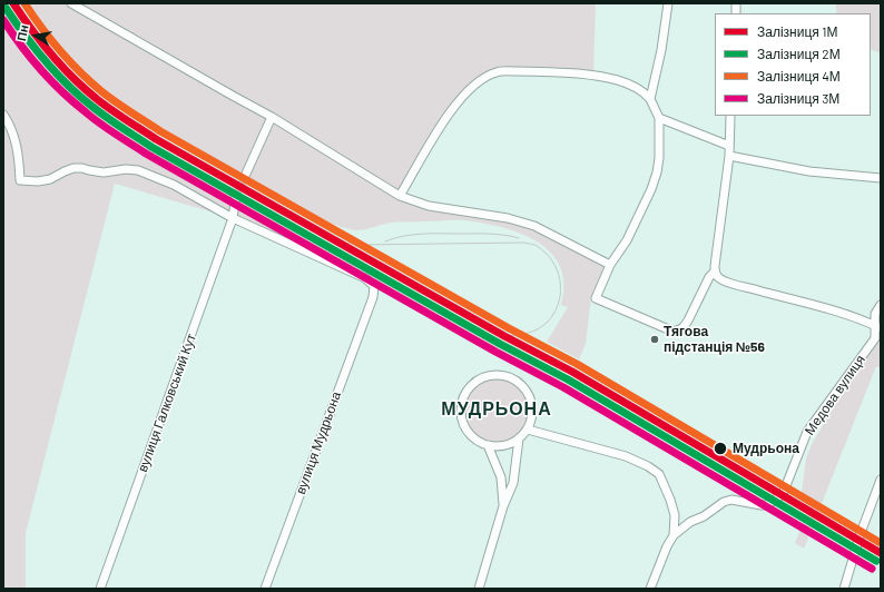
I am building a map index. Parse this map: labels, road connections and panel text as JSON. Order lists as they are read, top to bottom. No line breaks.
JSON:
{"streets":{"street":["Медова вулиця","вулиця Галковський Кут","вулиця Мудрьона"]},"crossings":[["вулиця Галковський Кут","вулиця Мудрьона"]],"districts":["МУДРЬОНА"],"places":["Тягова підстанція №56","Мудрьона"],"lines":["rail line 1М","rail line 4М","rail line 2М","rail line 3М"],"legend":["Залізниця 1М","Залізниця 2М","Залізниця 4М","Залізниця 3М"],"north":"left"}
